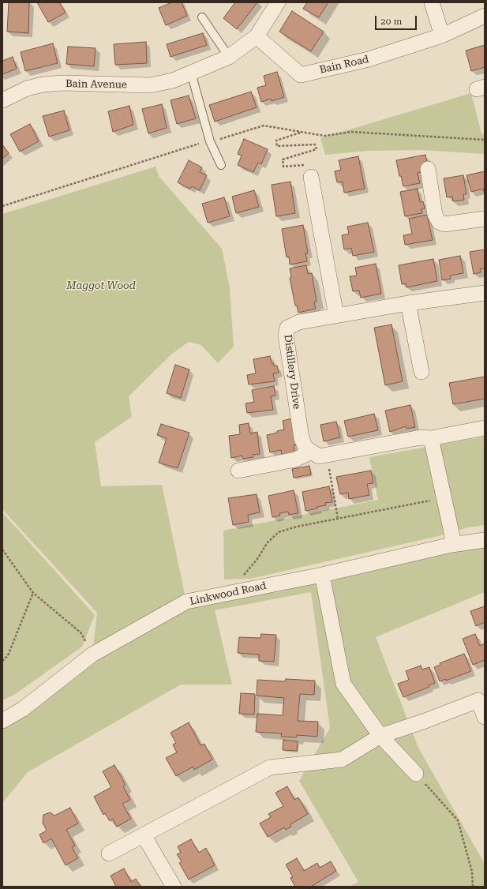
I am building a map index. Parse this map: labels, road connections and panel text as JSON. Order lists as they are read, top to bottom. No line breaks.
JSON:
{"streets":{"street":["Bain Road","Bain Avenue","Distillery Drive","Linkwood Road"]},"crossings":[["Bain Road","Bain Avenue"]],"parks":["Maggot Wood"],"scale_bar":"20 m"}
